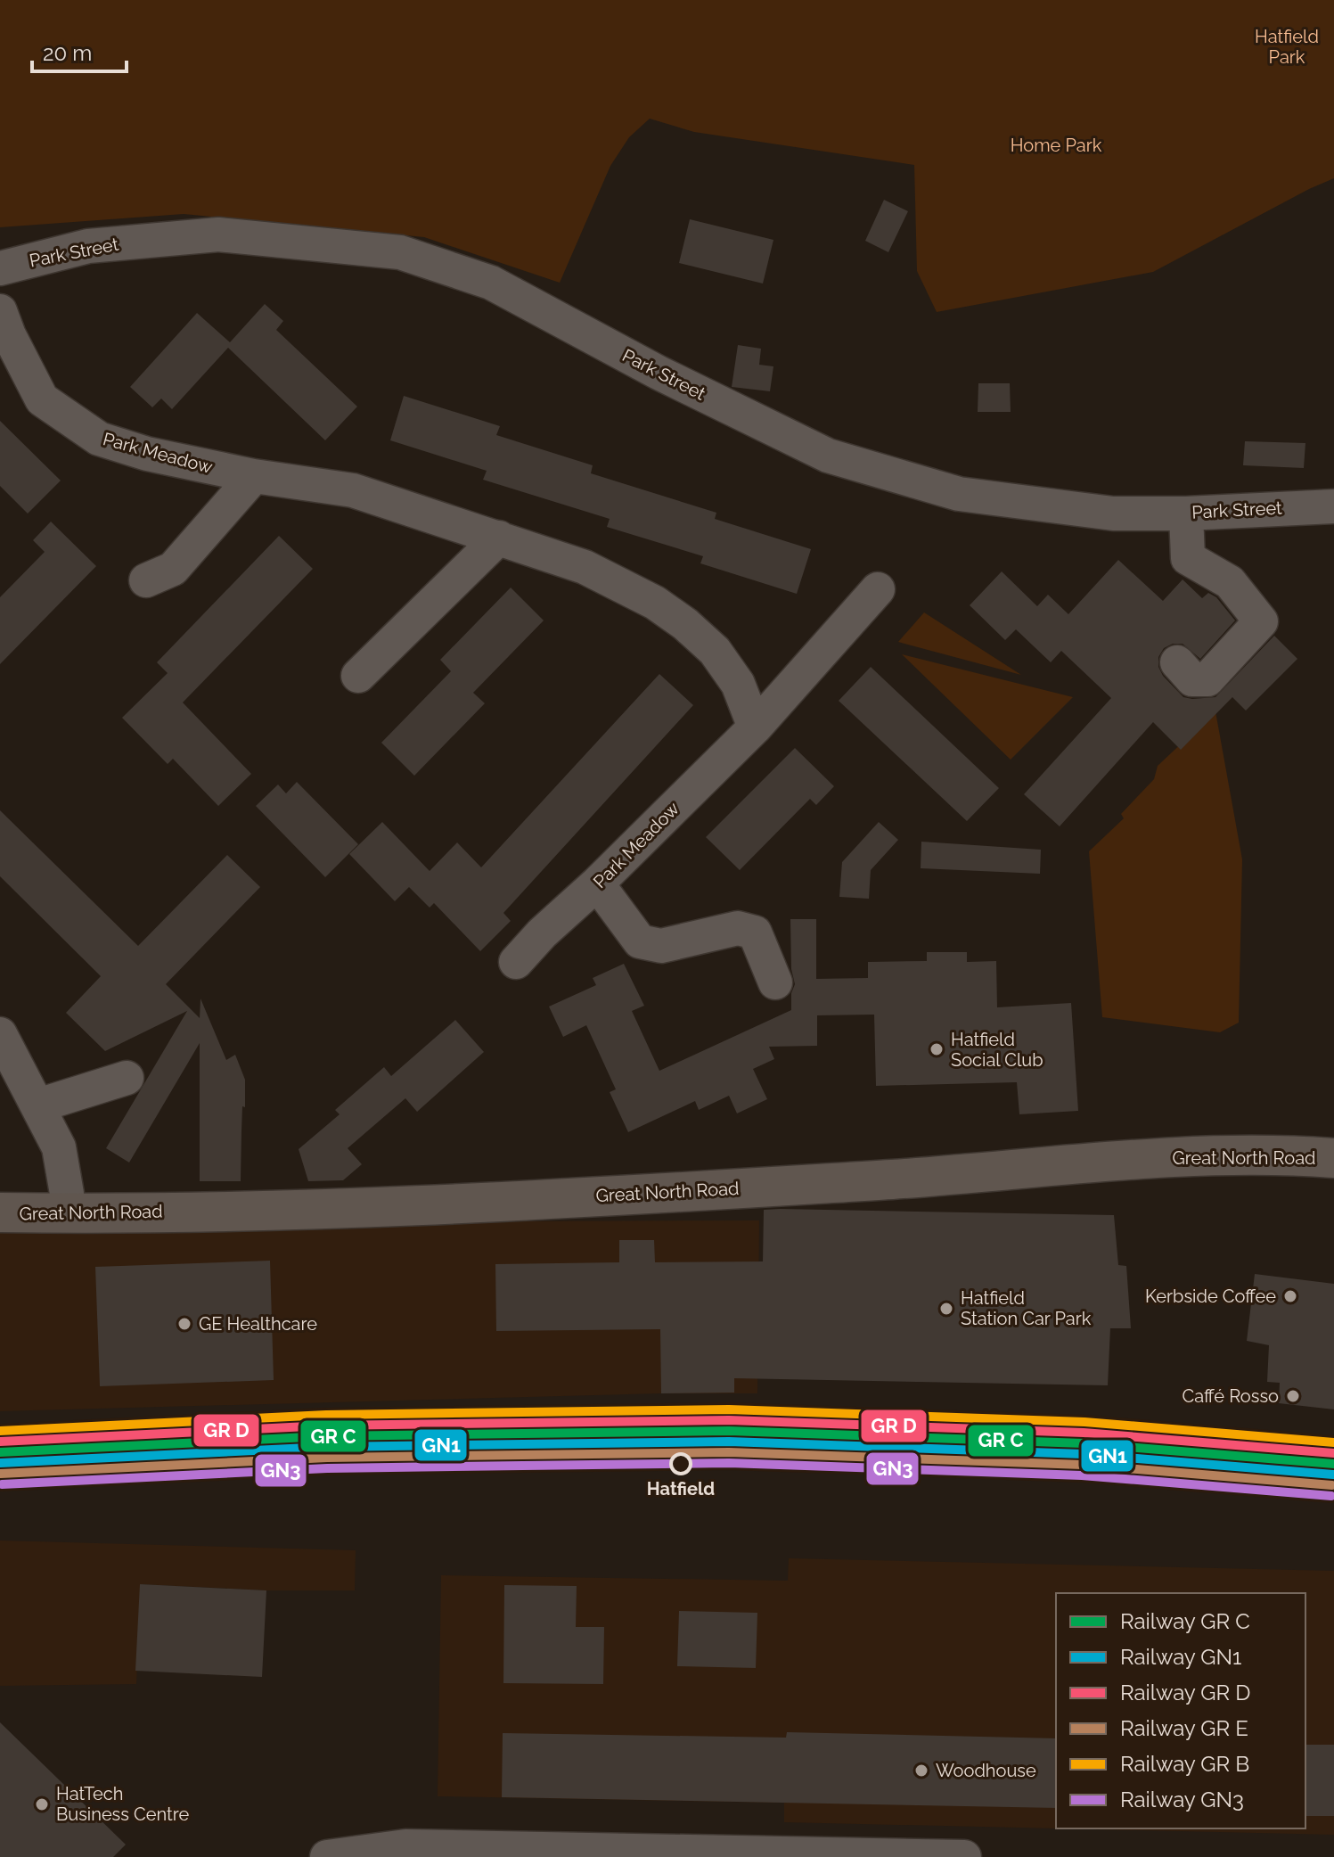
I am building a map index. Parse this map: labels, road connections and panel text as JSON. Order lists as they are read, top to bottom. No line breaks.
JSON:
{"streets":{"main road":["Great North Road"],"street":["Park Street","Park Meadow"]},"parks":["Hatfield Park","Home Park"],"places":["Hatfield Social Club","Kerbside Coffee","Hatfield Station Car Park","GE Healthcare","Caffé Rosso","Hatfield","Woodhouse","HatTech Business Centre"],"lines":["rail line GN1","rail line GN3"],"legend":["Railway GR C","Railway GN1","Railway GR D","Railway GR E","Railway GR B","Railway GN3"],"scale_bar":"20 m"}
